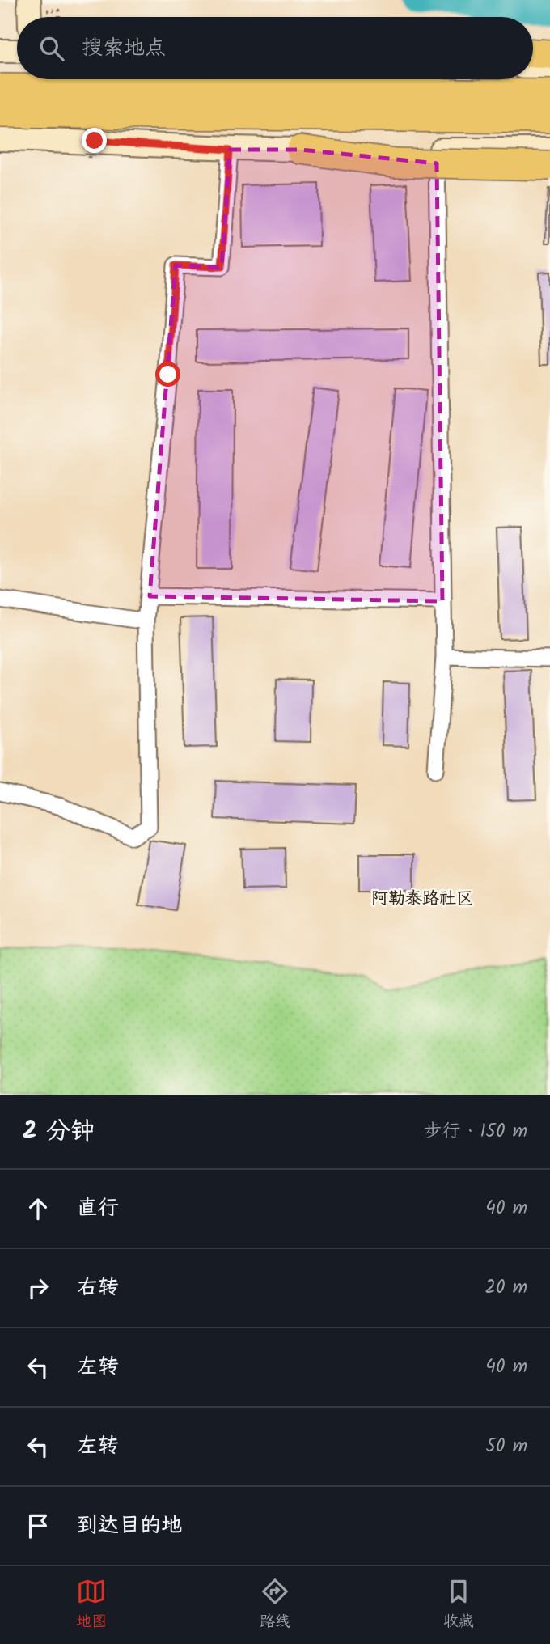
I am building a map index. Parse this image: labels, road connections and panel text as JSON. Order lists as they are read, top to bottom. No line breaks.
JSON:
{"districts":["阿勒泰路社区"],"page":{"search":"搜索地点","heading":["2 分钟","步行 · 150 m"],"list":[["直行","40 m"],["右转","20 m"],["左转","40 m"],["左转","50 m"],"到达目的地"],"nav":["地图","路线","收藏"]}}
